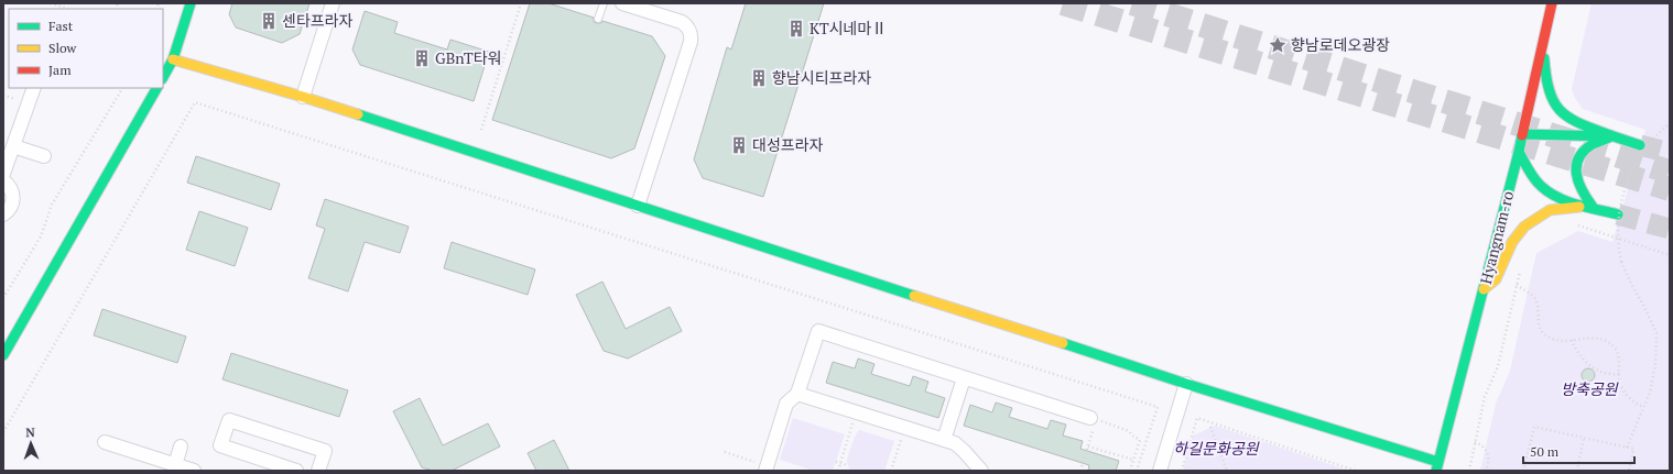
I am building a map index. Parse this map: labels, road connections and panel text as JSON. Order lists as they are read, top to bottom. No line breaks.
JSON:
{"streets":{"street":["Hyangnam-ro"]},"parks":["방축공원","하길문화공원"],"places":{"building":["센타프라자","KT시네마Ⅱ","GBnT타워","향남시티프라자","대성프라자"],"place":["향남로데오광장"]},"legend":["Fast","Slow","Jam"],"scale_bar":"50 m","north":"top"}
